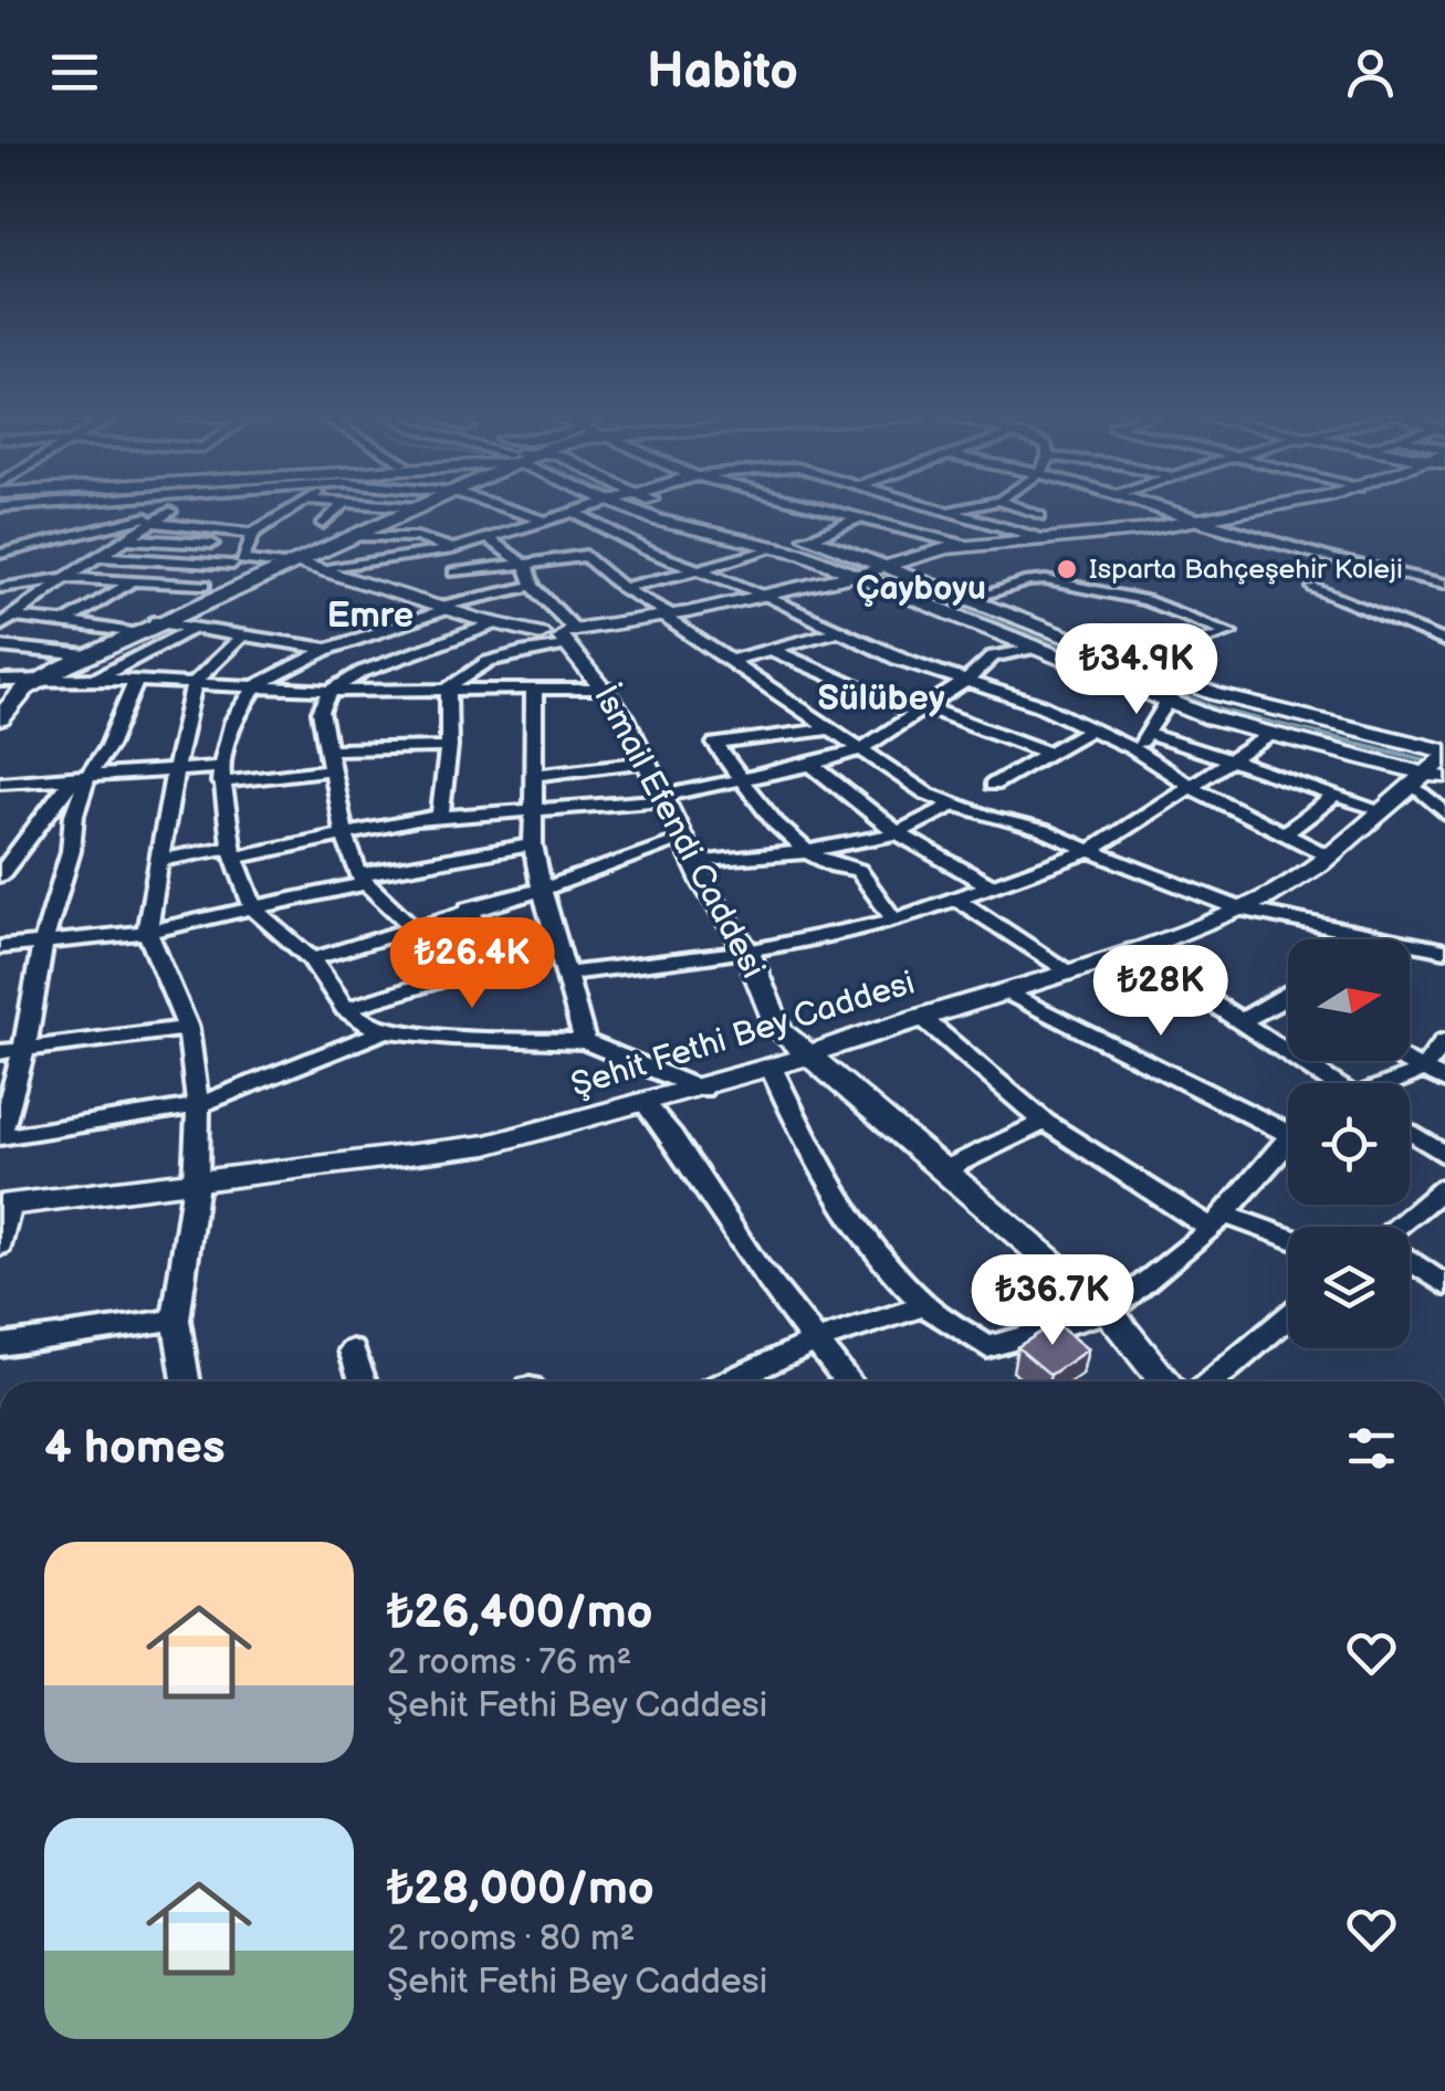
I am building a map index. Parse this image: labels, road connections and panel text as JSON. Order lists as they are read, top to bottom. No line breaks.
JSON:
{"streets":{"street":["İsmail Efendi Caddesi","Şehit Fethi Bey Caddesi"]},"crossings":[["İsmail Efendi Caddesi","Şehit Fethi Bey Caddesi"]],"districts":["Çayboyu","Emre","Sülübey"],"places":["Isparta Bahçeşehir Koleji"],"north":"right","page":{"header":"Habito","price":["₺34.9K","₺26.4K","₺28K","₺36.7K"],"heading":"4 homes","list":[{"name":"₺26,400/mo","note":"2 rooms · 76 m² · Şehit Fethi Bey Caddesi"},{"name":"₺28,000/mo","note":"2 rooms · 80 m² · Şehit Fethi Bey Caddesi"}]}}
